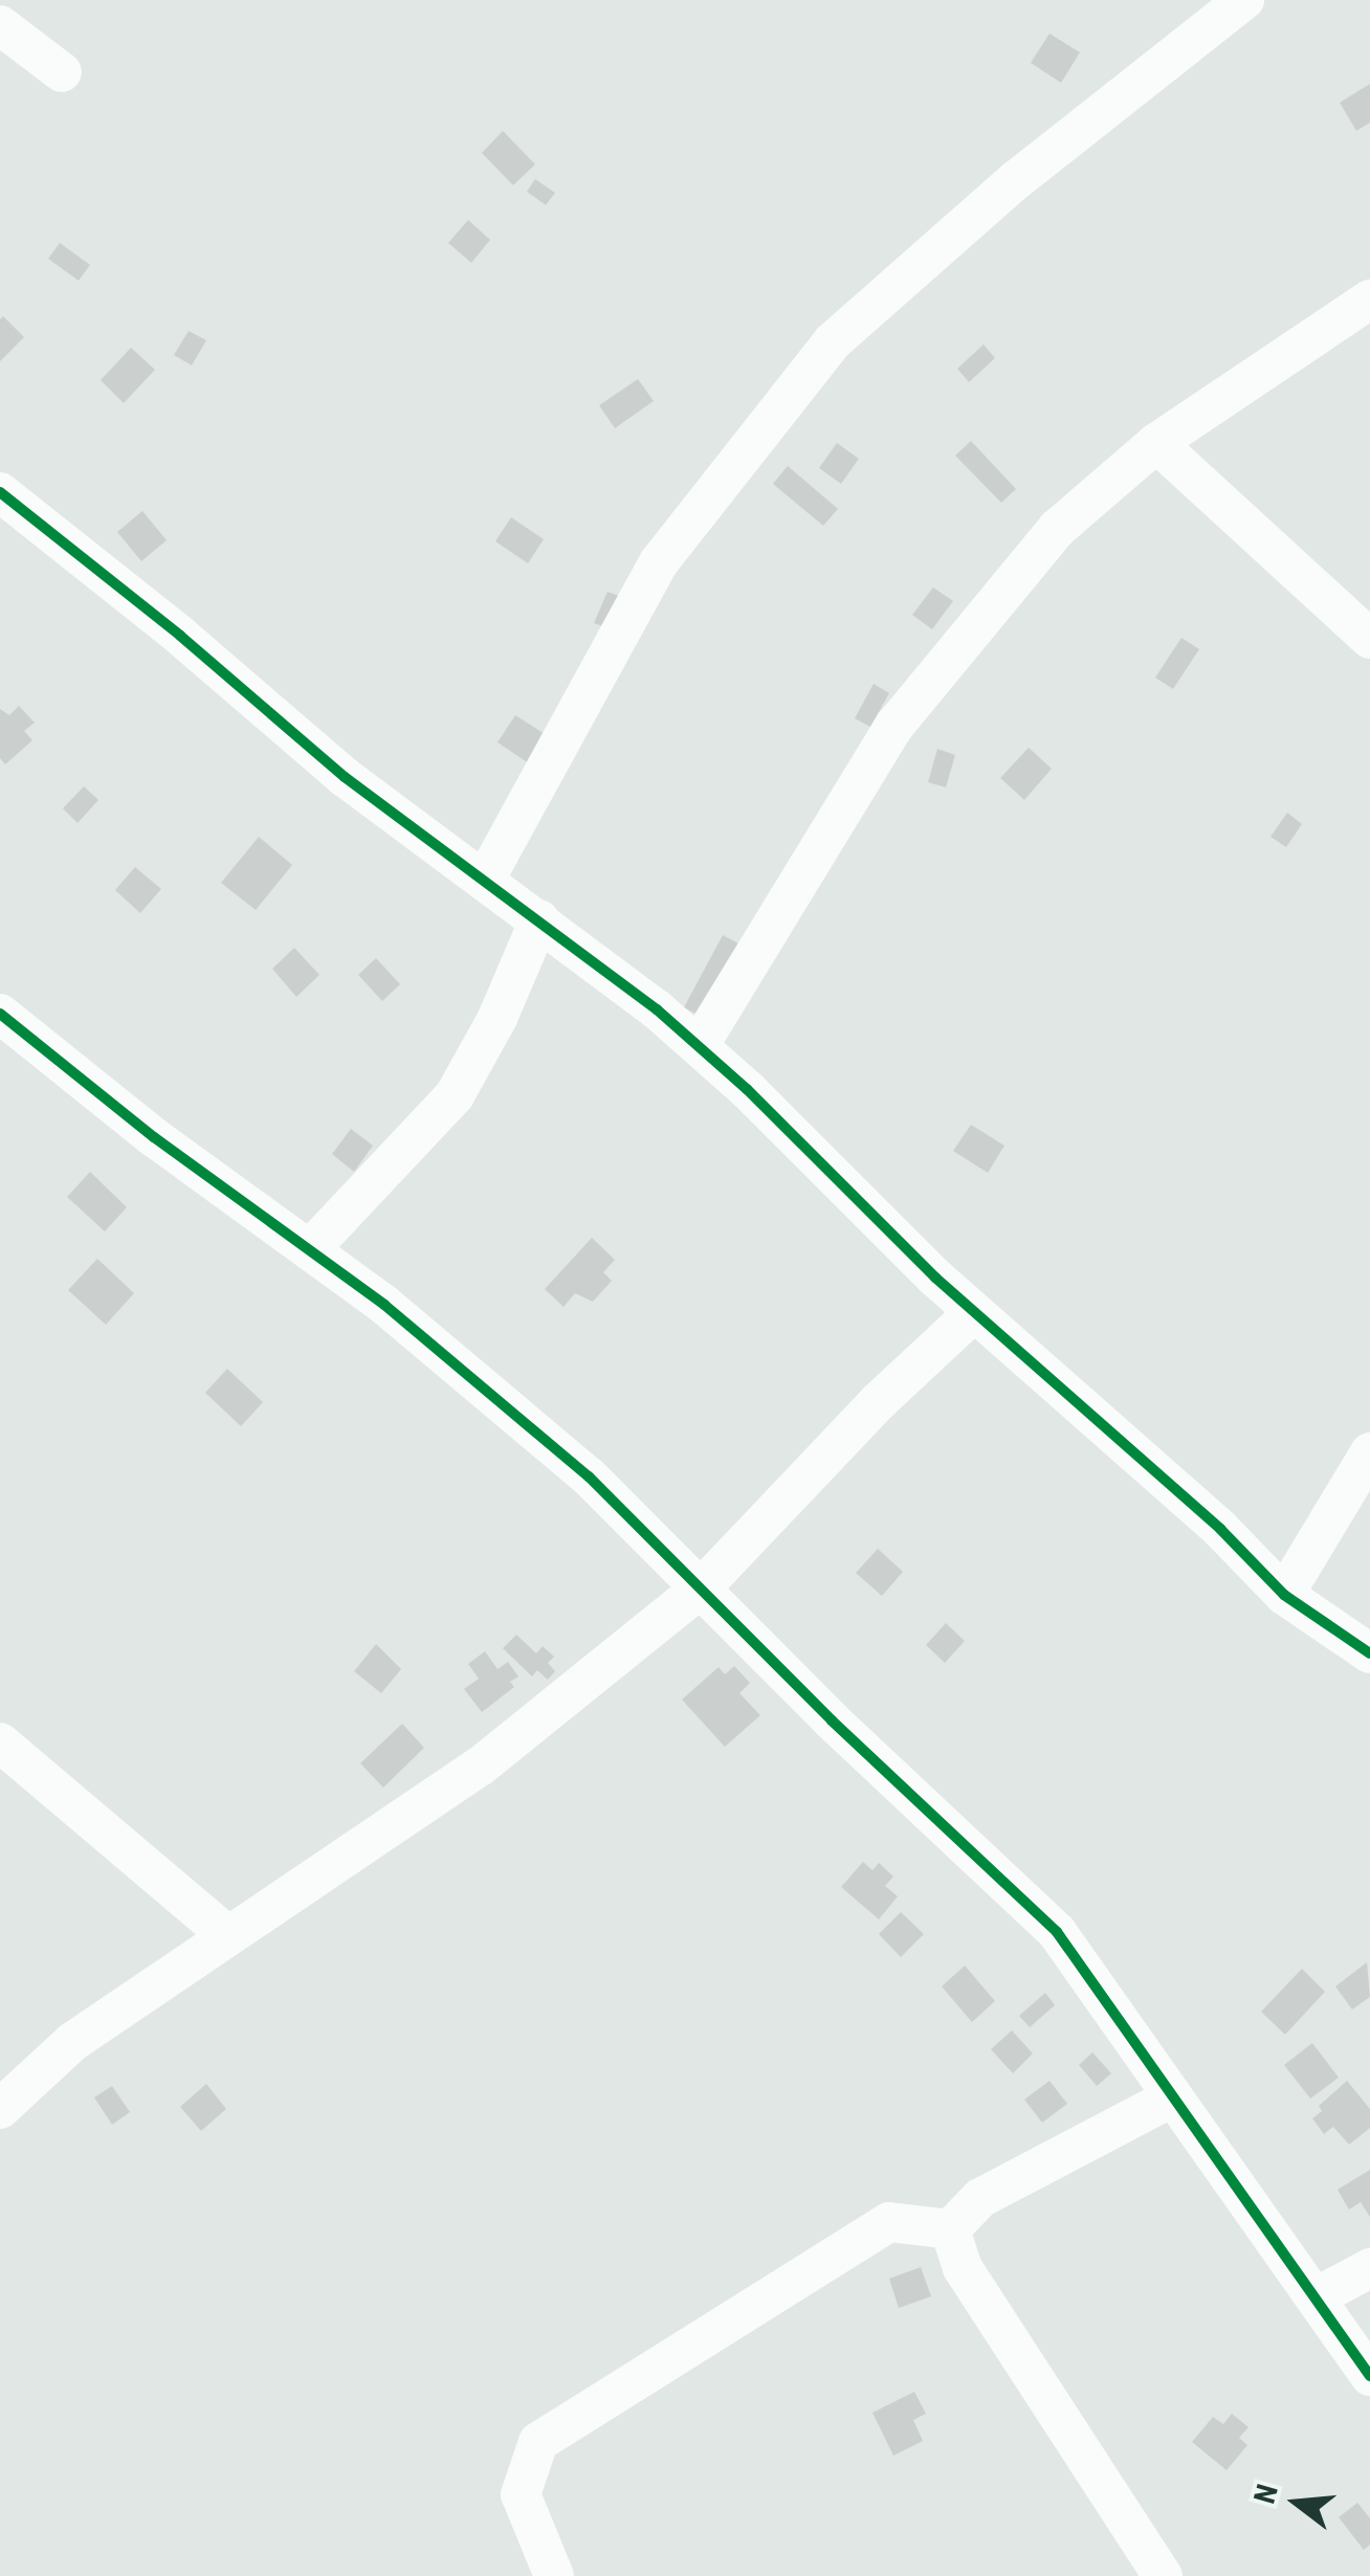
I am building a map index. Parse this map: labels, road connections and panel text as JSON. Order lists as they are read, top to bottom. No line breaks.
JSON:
{"north":"left"}
